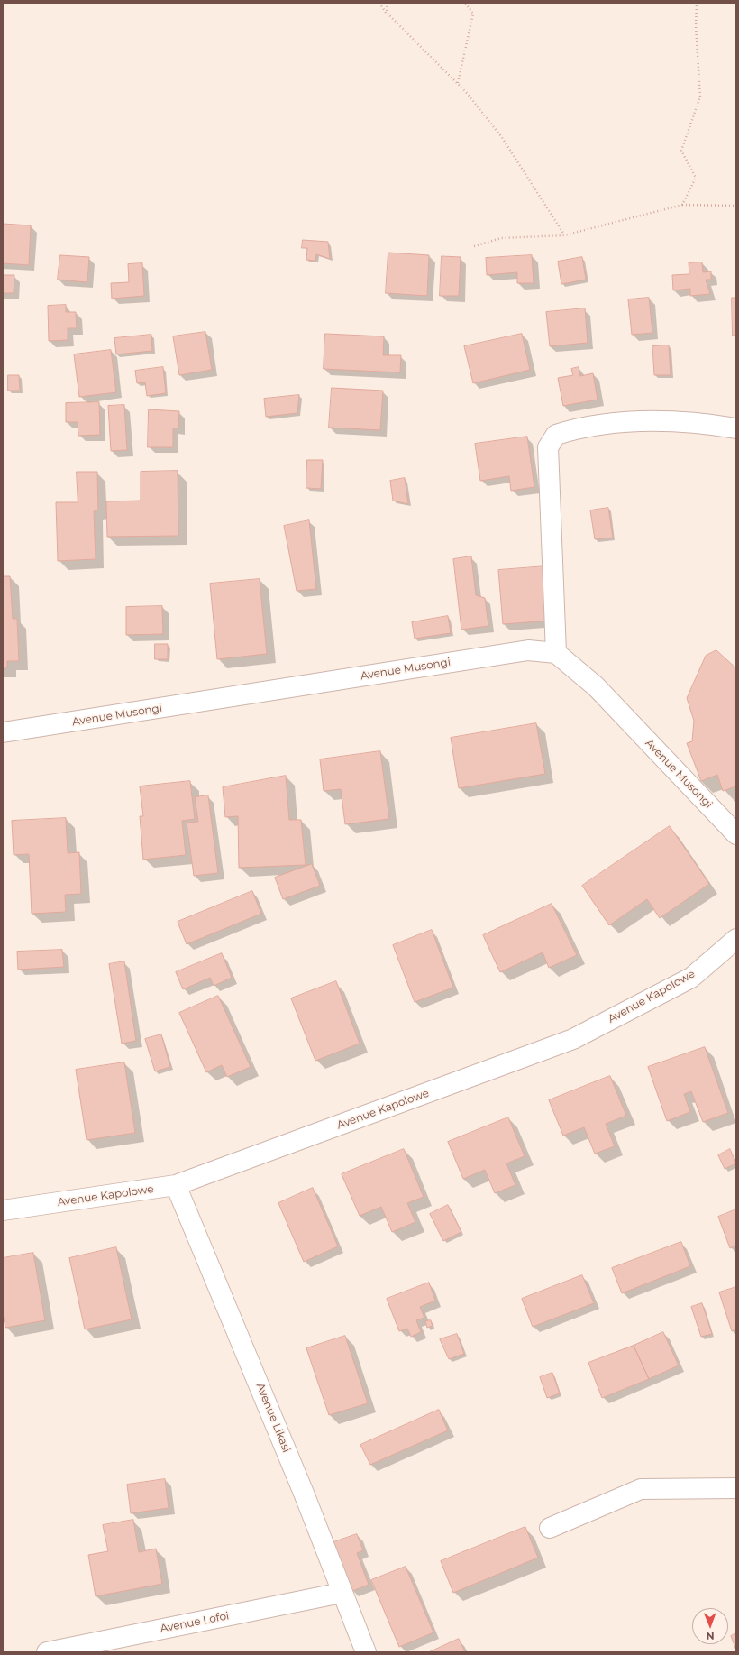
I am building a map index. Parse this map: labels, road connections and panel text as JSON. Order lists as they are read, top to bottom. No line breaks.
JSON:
{"streets":{"street":["Avenue Musongi","Avenue Kapolowe","Avenue Likasi","Avenue Lofoi"]},"crossings":[["Avenue Kapolowe","Avenue Likasi"],["Avenue Likasi","Avenue Lofoi"]],"north":"bottom"}
